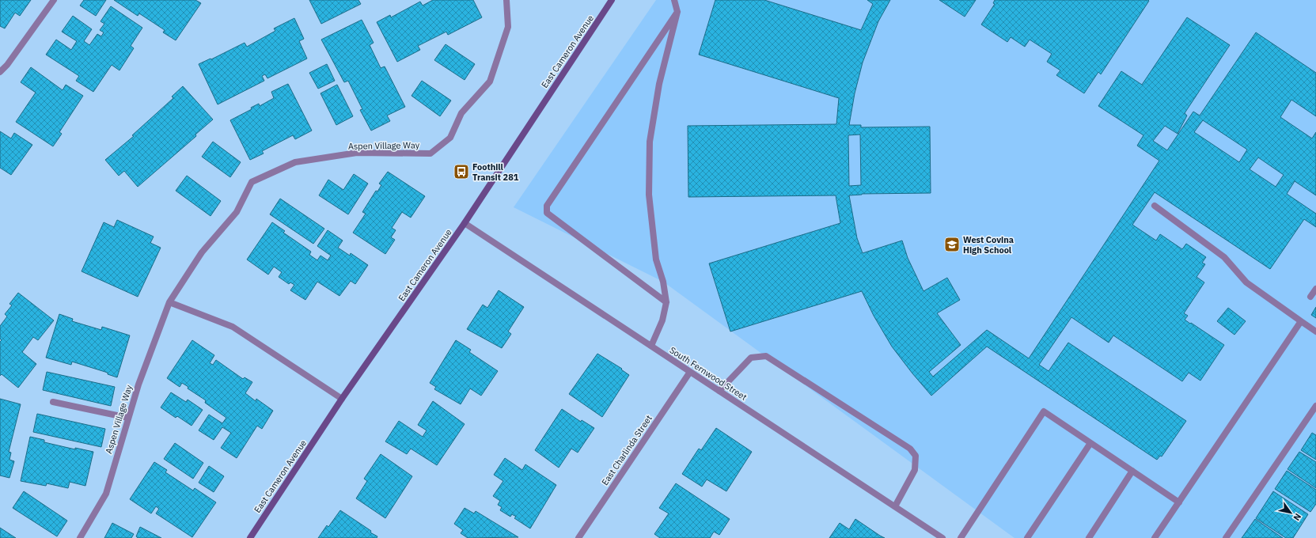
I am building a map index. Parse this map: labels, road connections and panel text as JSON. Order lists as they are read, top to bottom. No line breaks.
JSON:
{"streets":{"main road":["East Cameron Avenue"],"street":["Aspen Village Way","South Fernwood Street","East Charlinda Street"]},"crossings":[["East Cameron Avenue","South Fernwood Street"],["South Fernwood Street","East Charlinda Street"]],"places":{"bus stop":["Foothill Transit 281"],"school or university":["West Covina High School"]},"north":"bottom right"}
